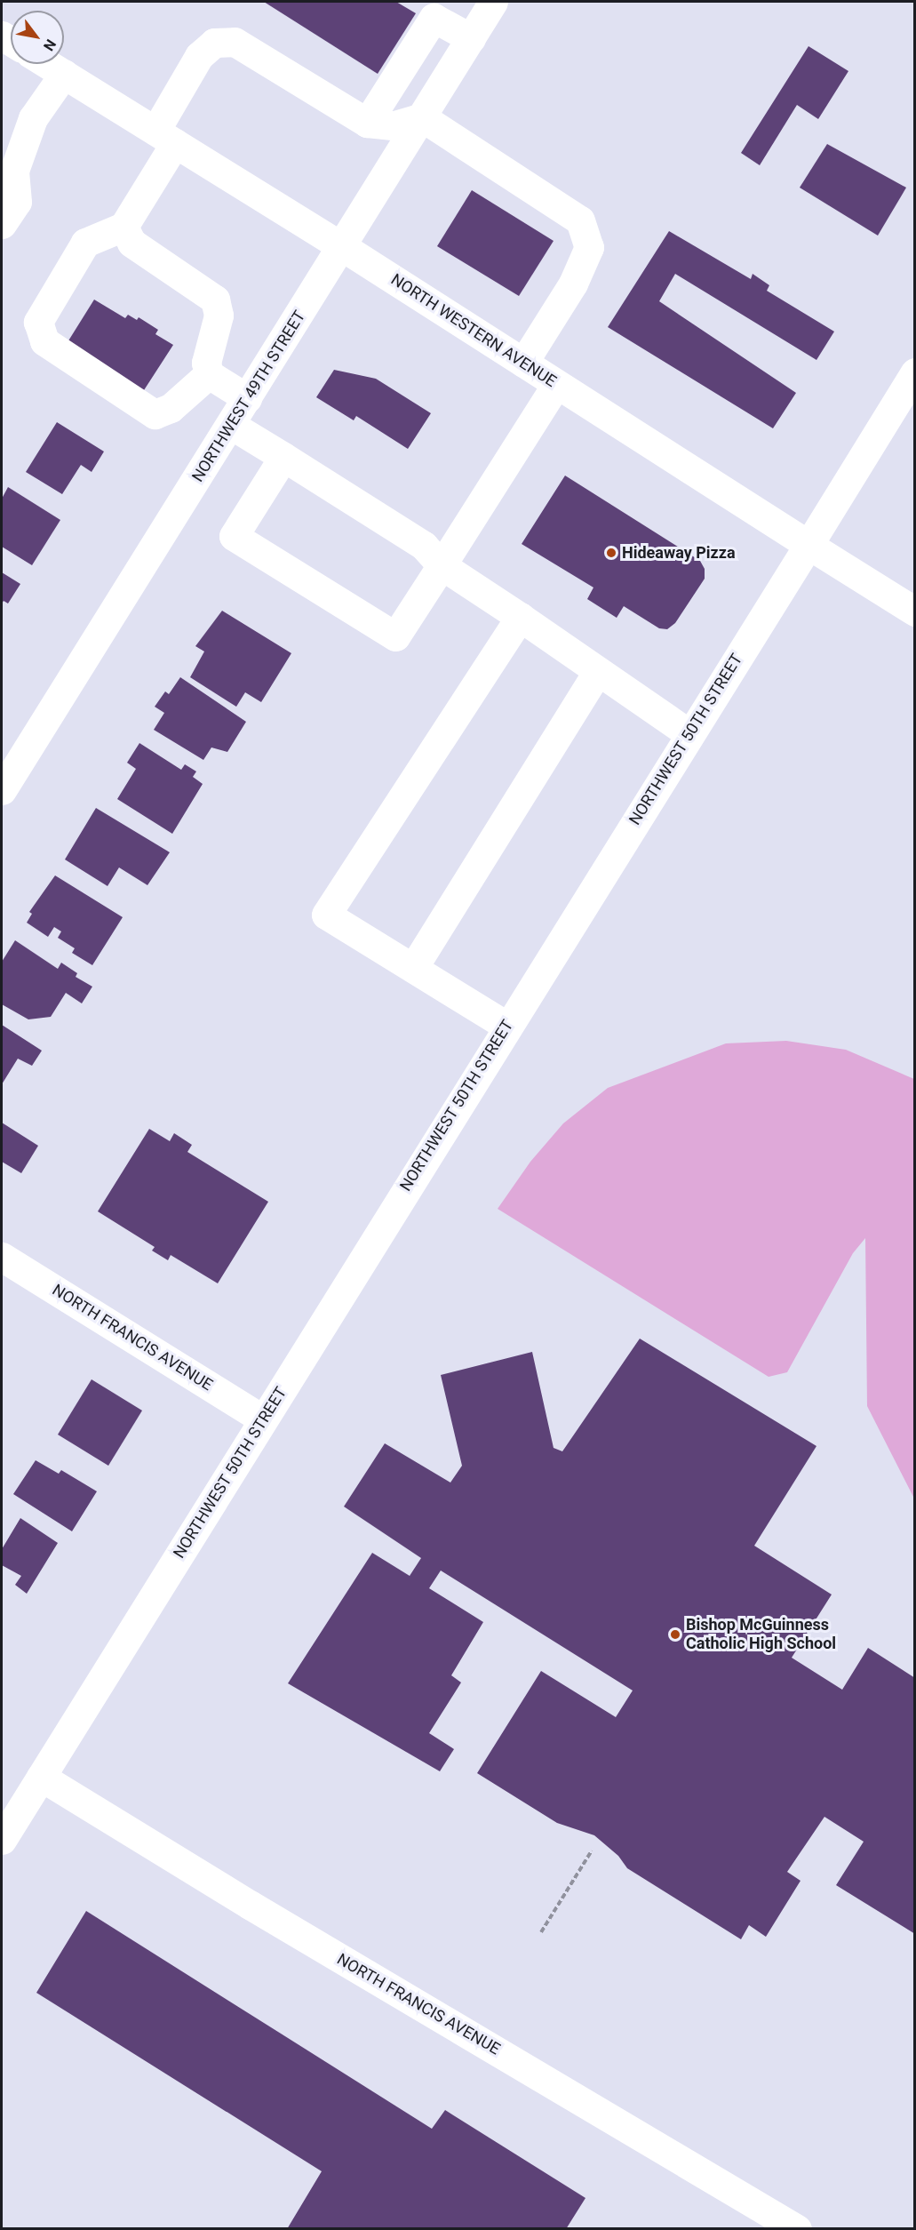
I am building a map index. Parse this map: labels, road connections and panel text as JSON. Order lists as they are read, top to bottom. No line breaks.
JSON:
{"streets":{"street":["NORTH WESTERN AVENUE","NORTHWEST 49TH STREET","NORTHWEST 50TH STREET","NORTH FRANCIS AVENUE"]},"crossings":[["NORTH WESTERN AVENUE","NORTHWEST 49TH STREET"],["NORTH WESTERN AVENUE","NORTHWEST 50TH STREET"],["NORTHWEST 50TH STREET","NORTH FRANCIS AVENUE"]],"places":["Hideaway Pizza","Bishop McGuinness Catholic High School"],"north":"bottom right"}
